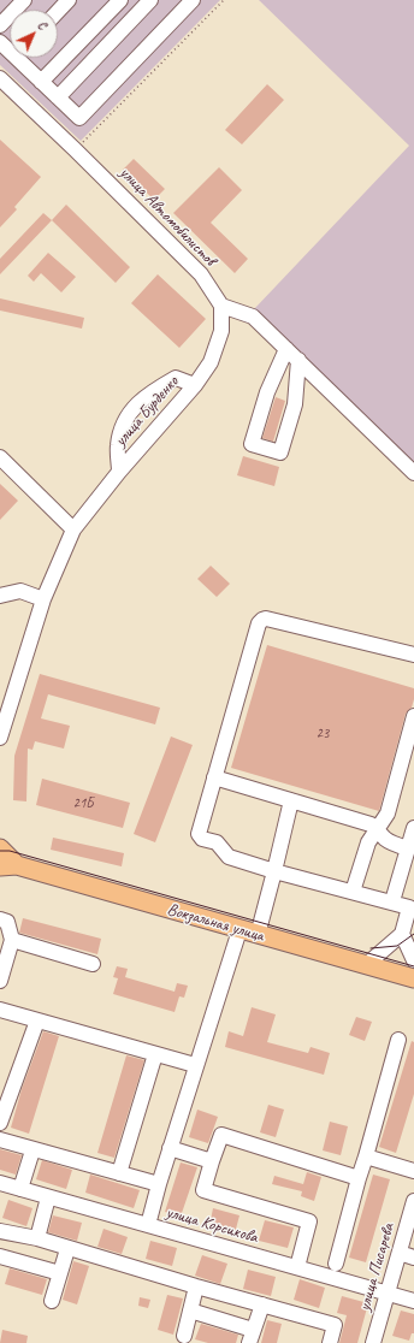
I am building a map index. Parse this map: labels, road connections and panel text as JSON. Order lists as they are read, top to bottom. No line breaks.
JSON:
{"streets":{"main road":["Вокзальная улица"],"street":["улица Автомобилистов","улица Бурденко","улица Корсикова","улица Писарева"]},"crossings":[["улица Автомобилистов","улица Бурденко"],["улица Корсикова","улица Писарева"]],"house_numbers":["23","21Б"],"north":"top right"}
